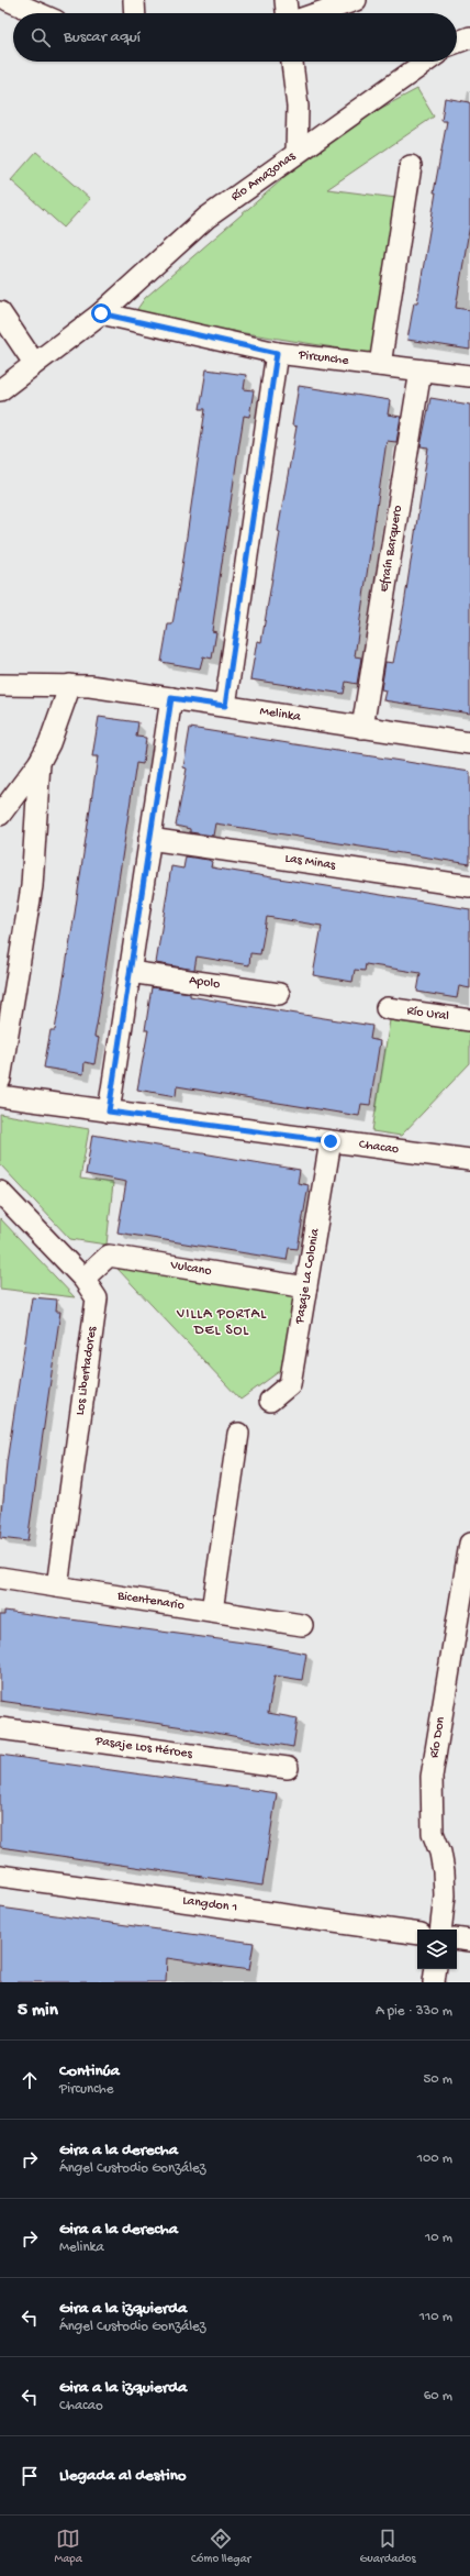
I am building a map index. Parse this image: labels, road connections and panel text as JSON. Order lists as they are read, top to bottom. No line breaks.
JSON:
{"streets":{"street":["Río Amazonas","Pircunche","Efraín Barquero","Melinka","Las Minas","Apolo","Río Ural","Chacao","Vulcano","Pasaje La Colonia","Los Libertadores","Bicentenario","Río Don","Pasaje Los Héroes","Langdon 1"]},"crossings":[["Río Amazonas","Pircunche"],["Pircunche","Efraín Barquero"],["Efraín Barquero","Melinka"],["Chacao","Pasaje La Colonia"],["Vulcano","Pasaje La Colonia"],["Vulcano","Los Libertadores"],["Los Libertadores","Bicentenario"]],"districts":["VILLA PORTAL DEL SOL"],"page":{"search":"Buscar aquí","heading":["5 min","A pie · 330 m"],"list":[["Continúa","Pircunche","50 m"],["Gira a la derecha","Ángel Custodio González","100 m"],["Gira a la derecha","Melinka","10 m"],["Gira a la izquierda","Ángel Custodio González","110 m"],["Gira a la izquierda","Chacao","60 m"],"Llegada al destino"],"nav":["Mapa","Cómo llegar","Guardados"]}}
